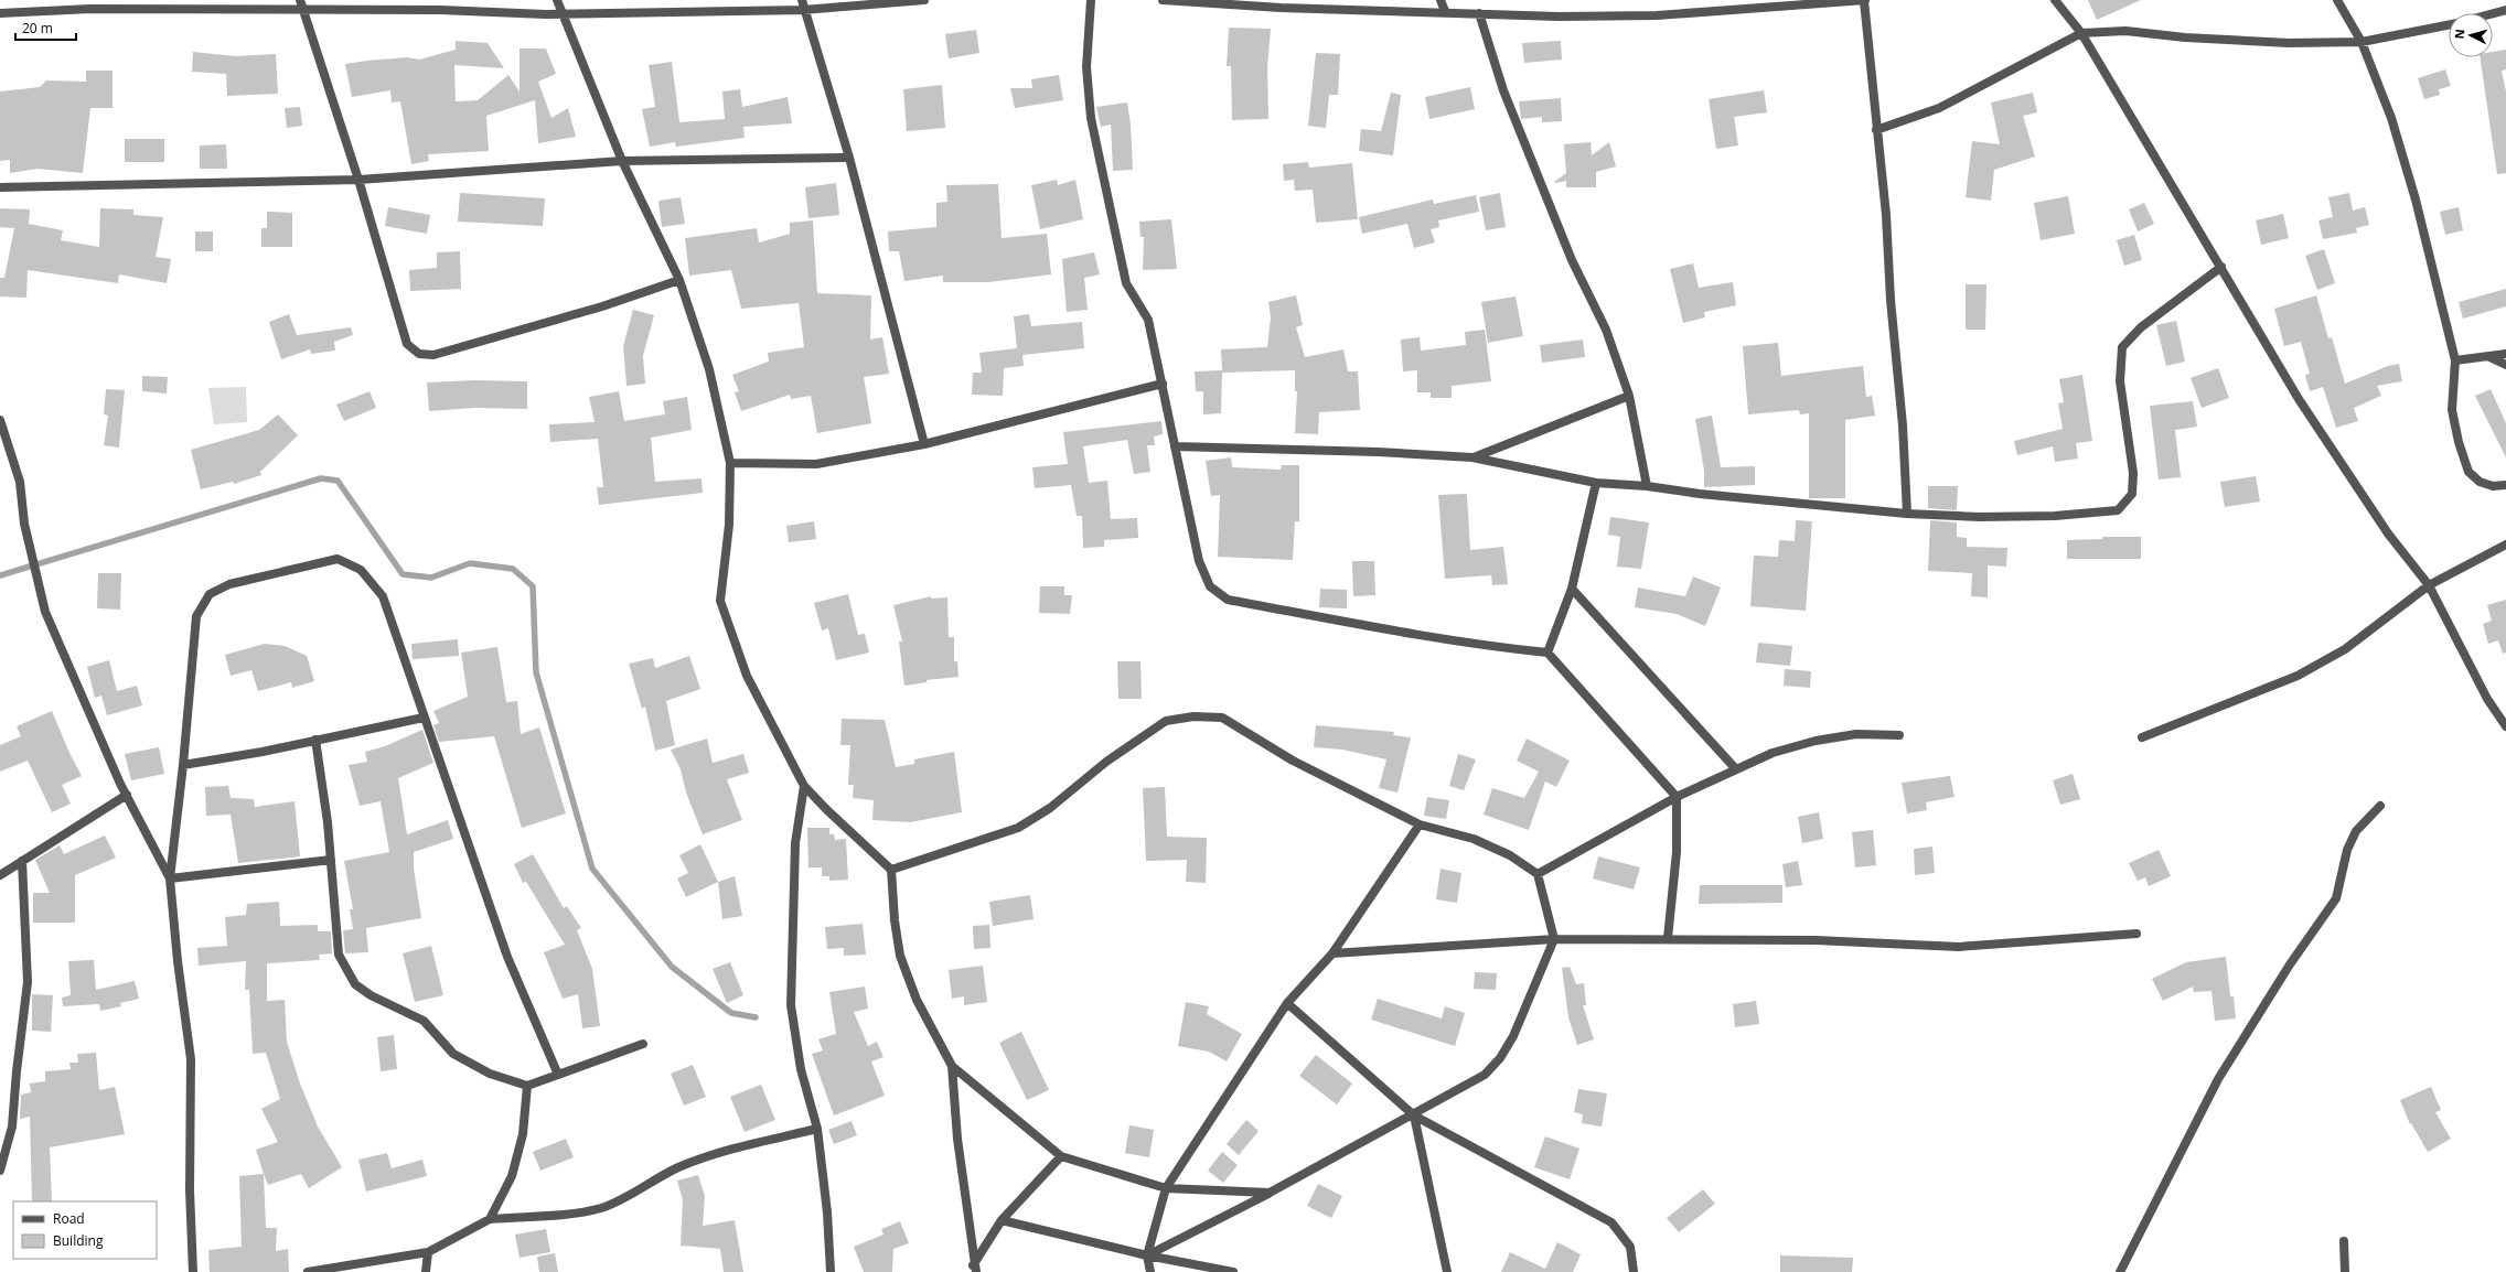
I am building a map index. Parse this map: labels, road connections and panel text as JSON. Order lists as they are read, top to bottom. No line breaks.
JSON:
{"legend":["Road","Building"],"scale_bar":"20 m","north":"left"}
